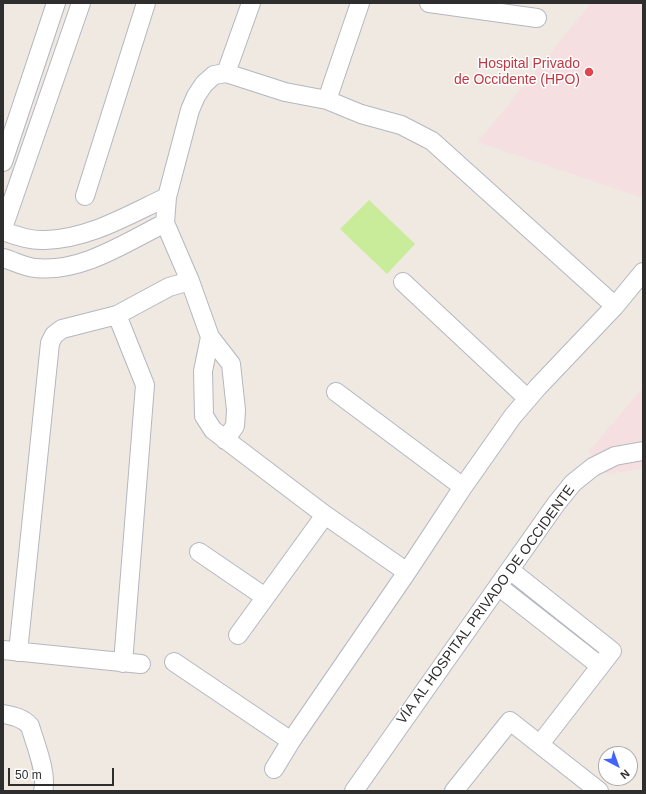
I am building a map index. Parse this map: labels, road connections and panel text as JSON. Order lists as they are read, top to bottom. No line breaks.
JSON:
{"streets":{"street":["VÍA AL HOSPITAL PRIVADO DE OCCIDENTE"]},"places":["Hospital Privado de Occidente (HPO)"],"scale_bar":"50 m","north":"bottom right"}
